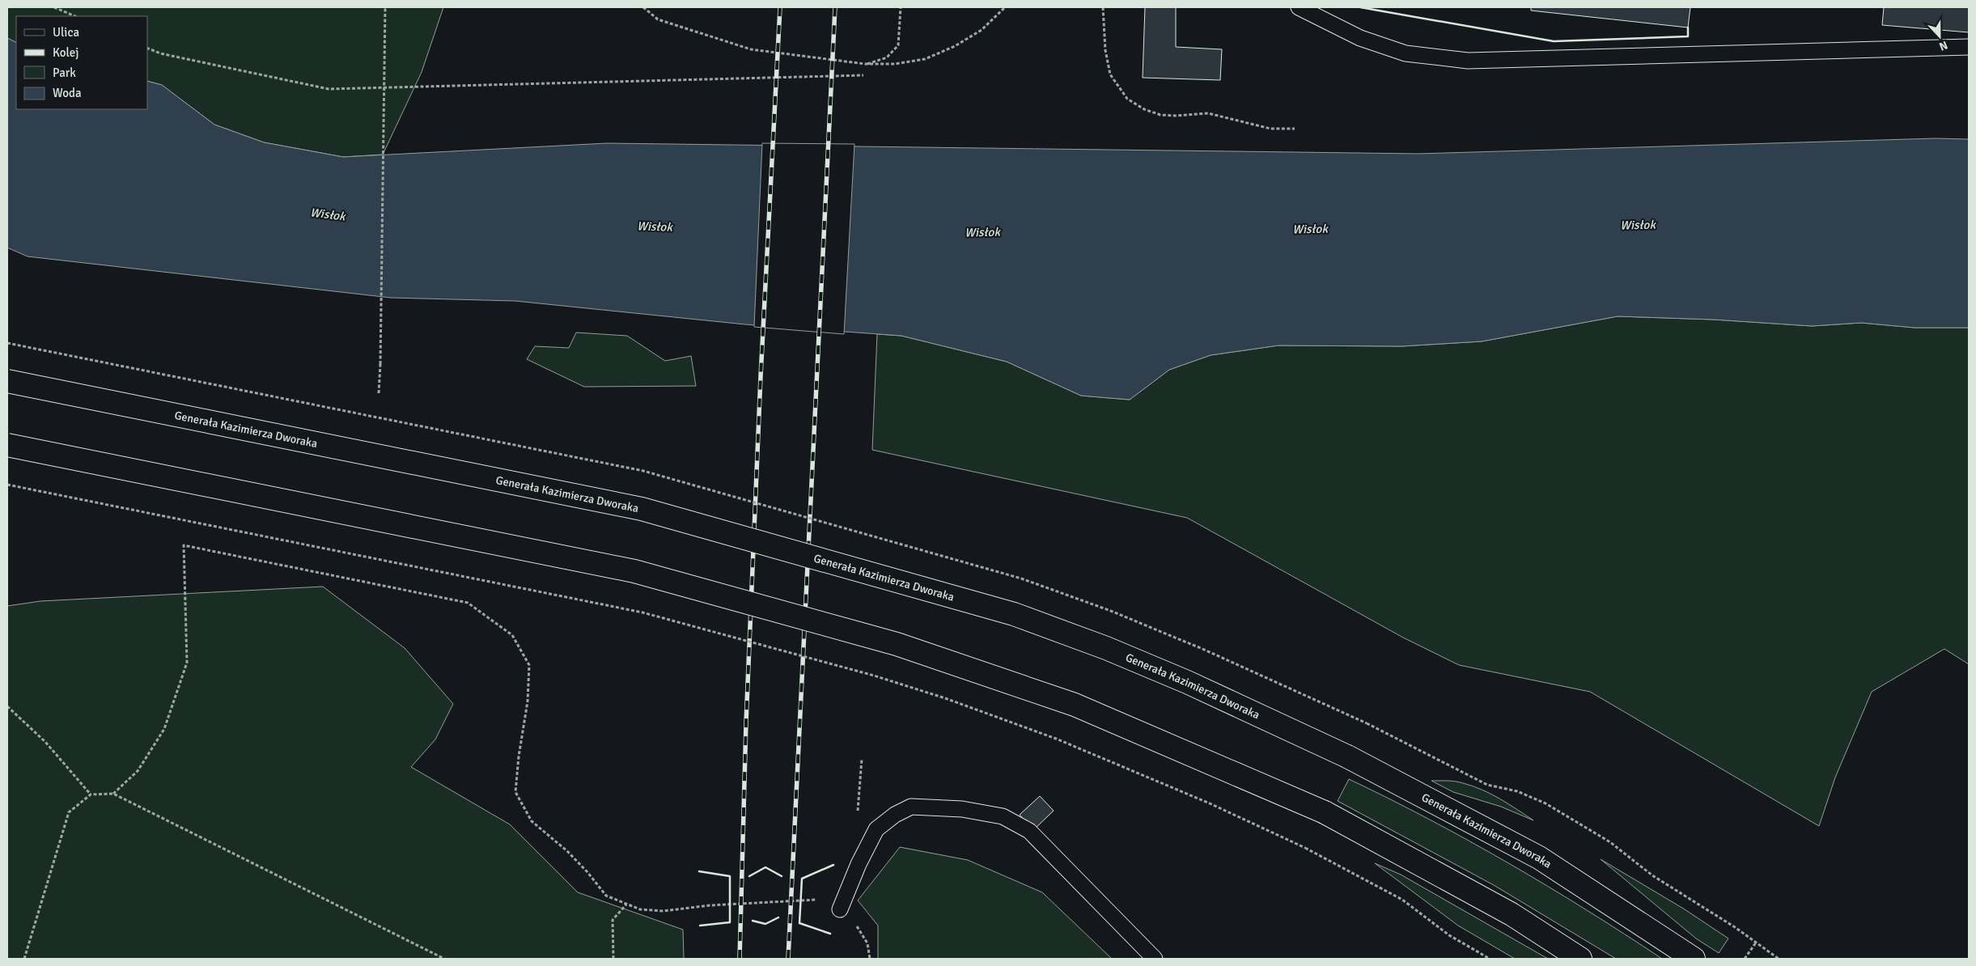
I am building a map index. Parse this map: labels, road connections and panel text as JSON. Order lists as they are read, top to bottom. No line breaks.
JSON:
{"streets":{"main road":["Generała Kazimierza Dworaka"]},"water":["Wisłok"],"legend":["Ulica","Kolej","Park","Woda"],"north":"bottom"}
